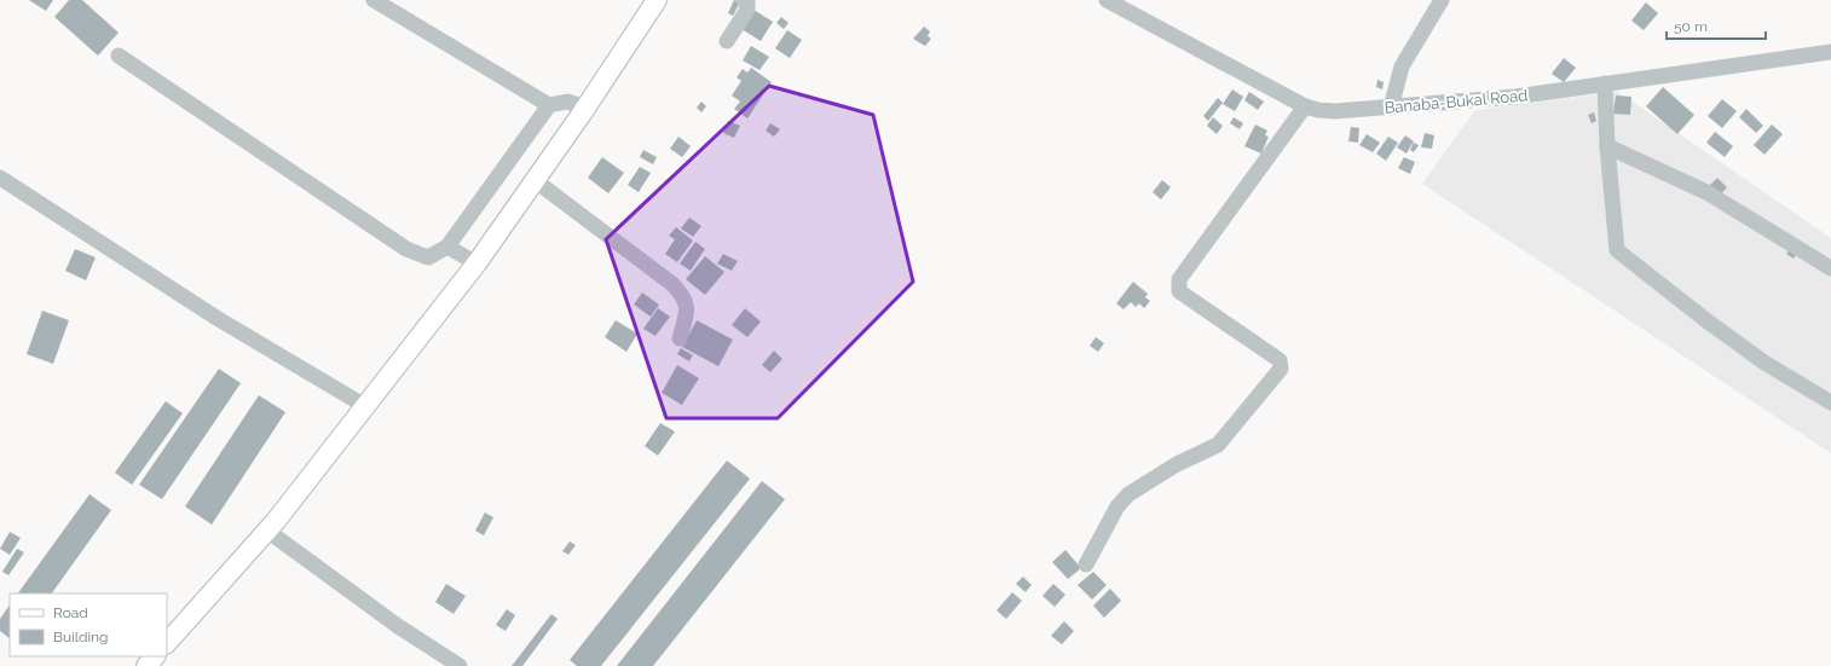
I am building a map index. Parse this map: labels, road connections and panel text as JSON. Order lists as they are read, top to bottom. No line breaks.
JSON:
{"streets":{"street":["Banaba-Bukal Road"]},"legend":["Road","Building"],"scale_bar":"50 m"}
